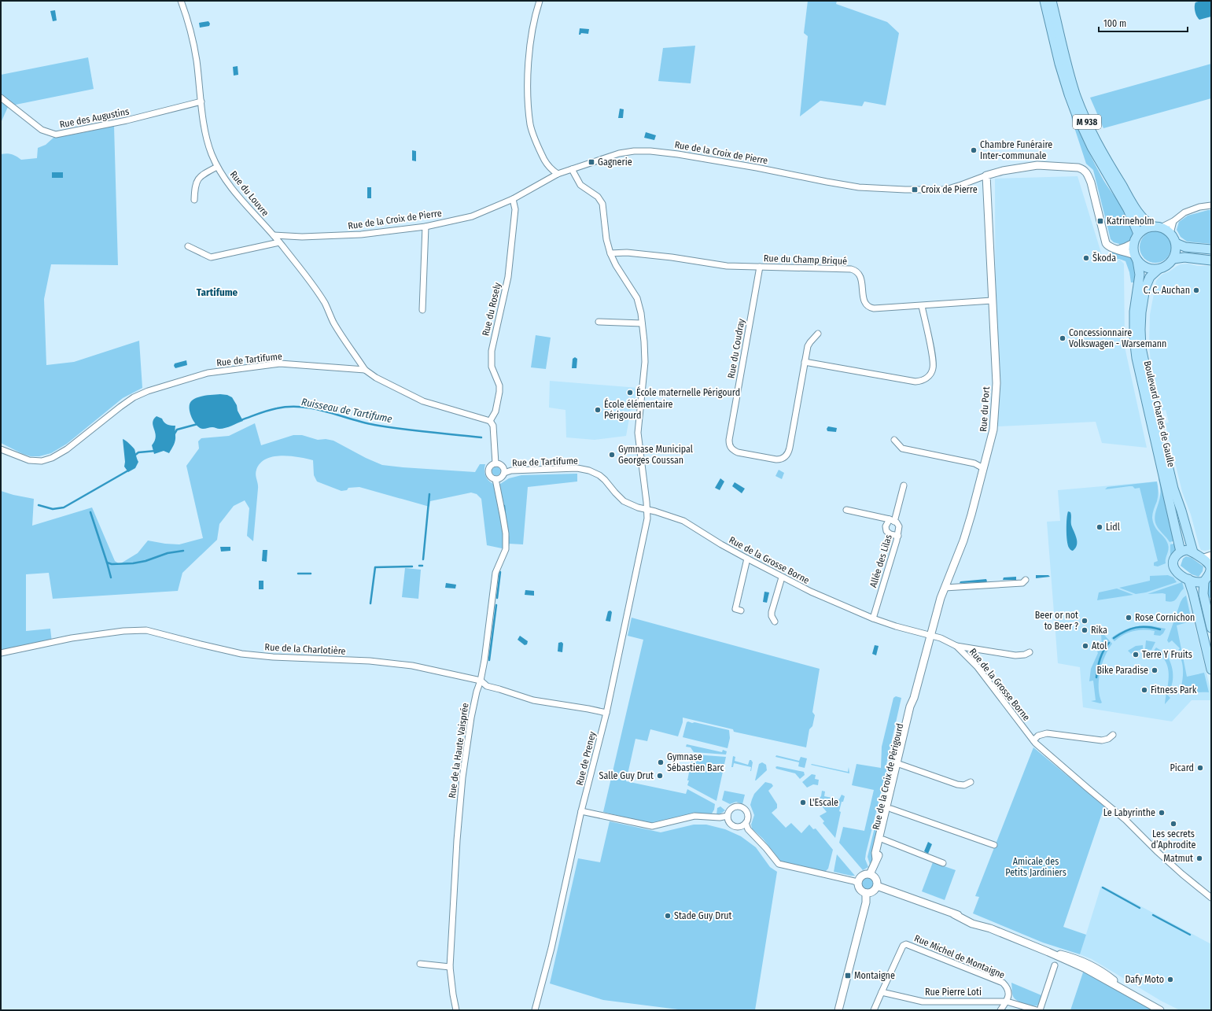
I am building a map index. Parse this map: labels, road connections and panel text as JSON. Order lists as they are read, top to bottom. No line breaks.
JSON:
{"streets":{"main road":["M 938","Boulevard Charles de Gaulle"],"street":["Rue des Augustins","Rue de la Croix de Pierre","Rue du Louvre","Rue du Champ Briqué","Rue du Rosely","Rue du Coudray","Rue de Tartifume","Rue du Port","Rue de la Grosse Borne","Allée des Lilas","Rue de la Charlotière","Rue de la Haute Vaisprée","Rue de Preney","Rue de la Croix de Périgourd","Rue Michel de Montaigne","Rue Pierre Loti"]},"crossings":[["Rue des Augustins","Rue du Louvre"],["M 938","Rue de la Croix de Pierre"],["M 938","Boulevard Charles de Gaulle"],["Rue de la Croix de Pierre","Rue du Louvre"],["Rue de la Croix de Pierre","Rue du Rosely"],["Rue de la Croix de Pierre","Rue du Port"],["Rue de la Croix de Pierre","Boulevard Charles de Gaulle"],["Rue de la Croix de Pierre","Rue de Preney"],["Rue du Louvre","Rue de Tartifume"],["Rue du Champ Briqué","Rue du Coudray"],["Rue du Champ Briqué","Rue du Port"],["Rue du Champ Briqué","Rue de Preney"],["Rue de Tartifume","Rue de la Grosse Borne"],["Rue de Tartifume","Rue de la Haute Vaisprée"],["Rue de Tartifume","Rue de Preney"],["Rue du Port","Rue de la Grosse Borne"],["Rue du Port","Rue de la Croix de Périgourd"],["Rue de la Grosse Borne","Allée des Lilas"],["Rue de la Grosse Borne","Rue de Preney"],["Rue de la Grosse Borne","Rue de la Croix de Périgourd"],["Rue de la Charlotière","Rue de la Haute Vaisprée"],["Rue de la Charlotière","Rue de Preney"],["Rue Michel de Montaigne","Rue Pierre Loti"]],"districts":["Tartifume"],"water":["Ruisseau de Tartifume"],"parks":["Amicale des Petits Jardiniers"],"places":{"other":["Chambre Funéraire Inter-communale","Škoda","C. C. Auchan","Concessionnaire Volkswagen - Warsemann","École maternelle Périgourd","École élémentaire Périgourd","Gymnase Municipal Georges Coussan","Lidl","Rose Cornichon","Beer or not to Beer ?","Rika","Atol","Terre Y Fruits","Bike Paradise","Fitness Park","Gymnase Sébastien Barc","Picard","Salle Guy Drut","L'Escale","Le Labyrinthe","Les secrets d’Aphrodite","Matmut","Stade Guy Drut","Dafy Moto"],"transit":["Gagnerie","Croix de Pierre","Katrineholm","Montaigne"]},"scale_bar":"100 m"}
